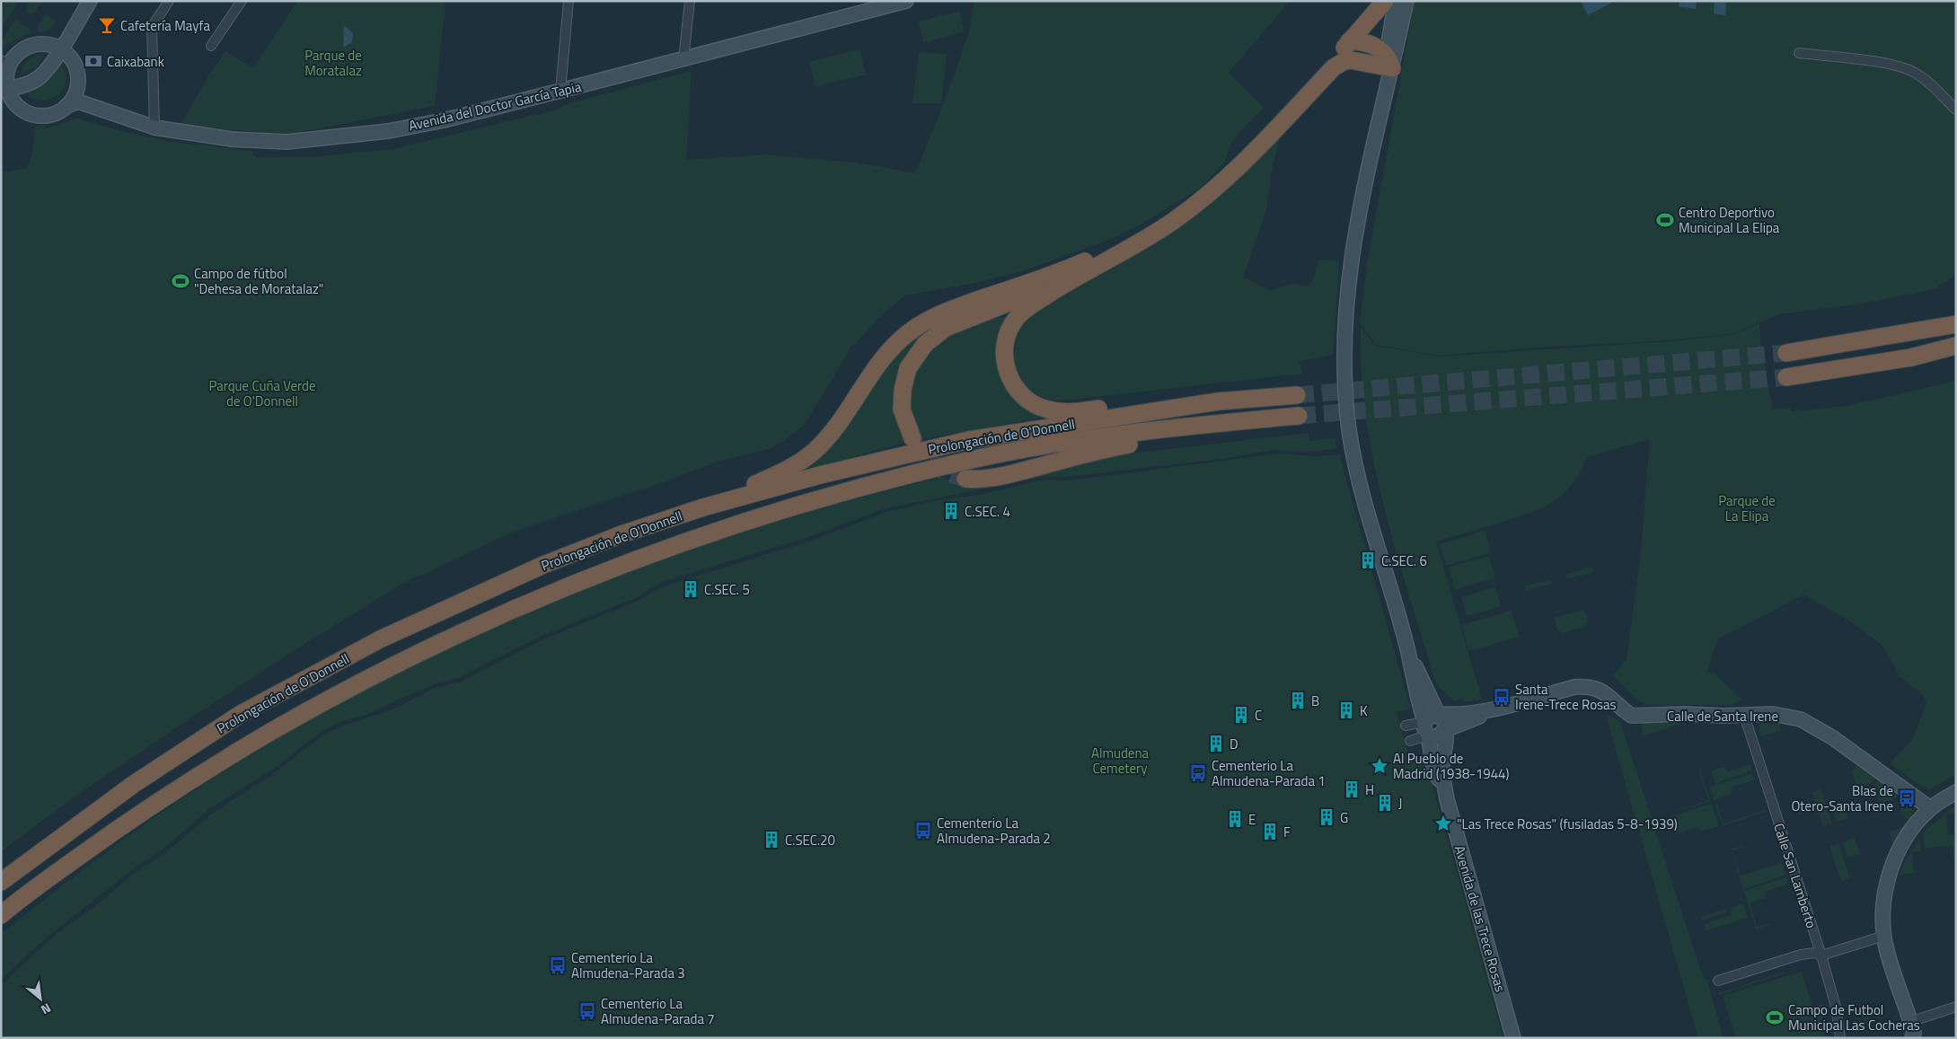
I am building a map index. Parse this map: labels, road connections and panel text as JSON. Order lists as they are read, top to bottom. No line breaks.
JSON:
{"streets":{"highway":["Prolongación de O'Donnell"],"street":["Avenida del Doctor García Tapia","Calle de Santa Irene","Calle San Lamberto","Avenida de las Trece Rosas"]},"crossings":[["Calle de Santa Irene","Calle San Lamberto"],["Calle de Santa Irene","Avenida de las Trece Rosas"]],"parks":["Parque de Moratalaz","Parque Cuña Verde de O'Donnell","Parque de La Elipa","Almudena Cemetery"],"places":{"bar":["Cafetería Mayfa"],"bank":["Caixabank"],"sports":["Centro Deportivo Municipal La Elipa","Campo de fútbol \"Dehesa de Moratalaz\"","Campo de Futbol Municipal Las Cocheras"],"building":["C.SEC. 4","C.SEC. 6","C.SEC. 5","B","K","C","D","H","J","G","E","F","C.SEC.20"],"bus stop":["Santa Irene-Trece Rosas","Cementerio La Almudena-Parada 1","Blas de Otero-Santa Irene","Cementerio La Almudena-Parada 2","Cementerio La Almudena-Parada 3","Cementerio La Almudena-Parada 7"],"place":["Al Pueblo de Madrid (1938-1944)","\"Las Trece Rosas\" (fusiladas 5-8-1939)"]},"north":"bottom right"}
